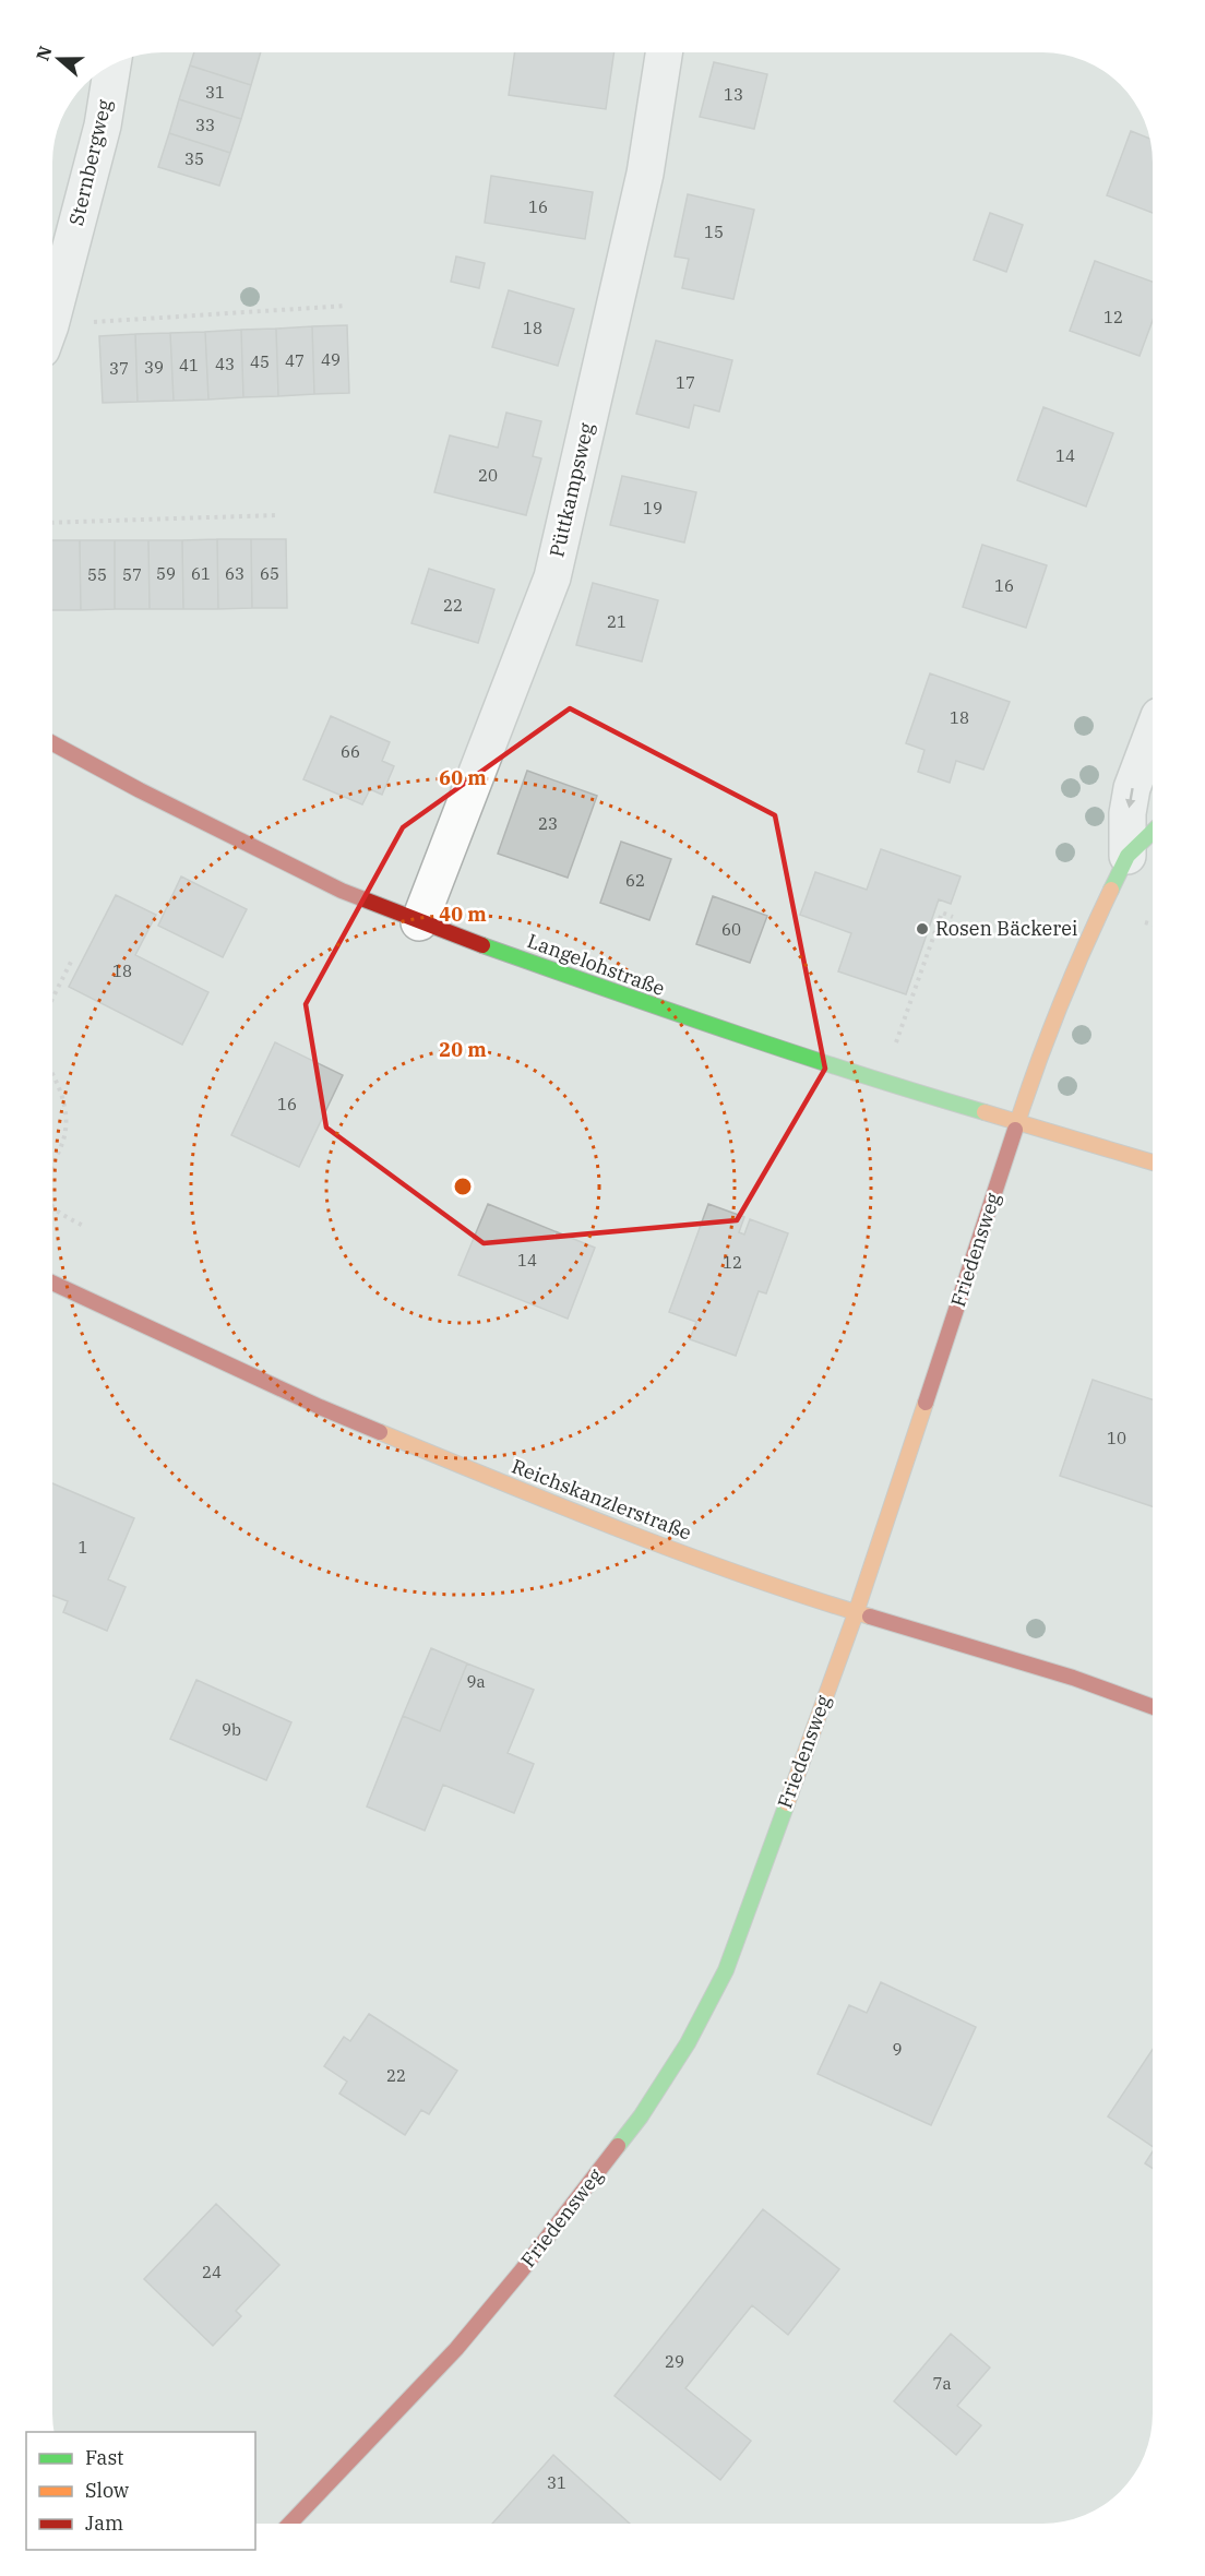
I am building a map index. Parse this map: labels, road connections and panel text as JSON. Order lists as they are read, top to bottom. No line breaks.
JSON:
{"streets":{"street":["Sternbergweg","Püttkampsweg","Langelohstraße","Friedensweg","Reichskanzlerstraße"]},"crossings":[["Püttkampsweg","Langelohstraße"],["Langelohstraße","Friedensweg"],["Friedensweg","Reichskanzlerstraße"]],"places":["Rosen Bäckerei"],"house_numbers":["31","13","33","35","16","15","12","18","49","47","45","43","41","39","37","17","14","20","19","59","61","63","65","55","57","16","22","21","18","66","23","62","60","18","16","14","12","10","1","9a","9b","9","22","24","29","7a","31"],"legend":["Fast","Slow","Jam"],"north":"left","rings":["60 m","40 m","20 m"]}
